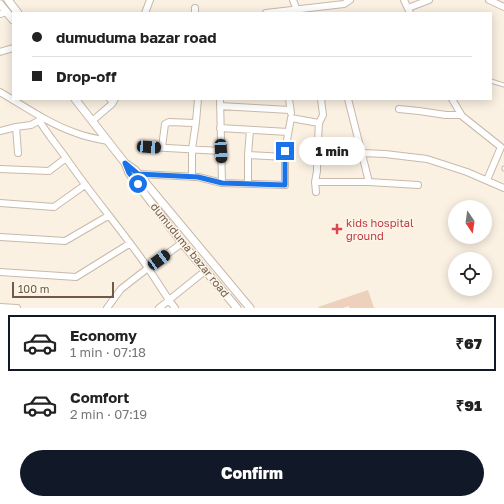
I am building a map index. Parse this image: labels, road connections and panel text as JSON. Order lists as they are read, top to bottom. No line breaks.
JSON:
{"streets":{"street":["dumuduma bazar road"]},"places":{"health":["kids hospital ground"]},"scale_bar":"100 m","north":"bottom","page":{"banner":["dumuduma bazar road","Drop-off"],"bubble":"1 min","scale":"100 m","list":[{"name":"Economy","note":"1 min · 07:18","value":"₹67"},{"name":"Comfort","note":"2 min · 07:19","value":"₹91"}],"buttons":"Confirm"}}
